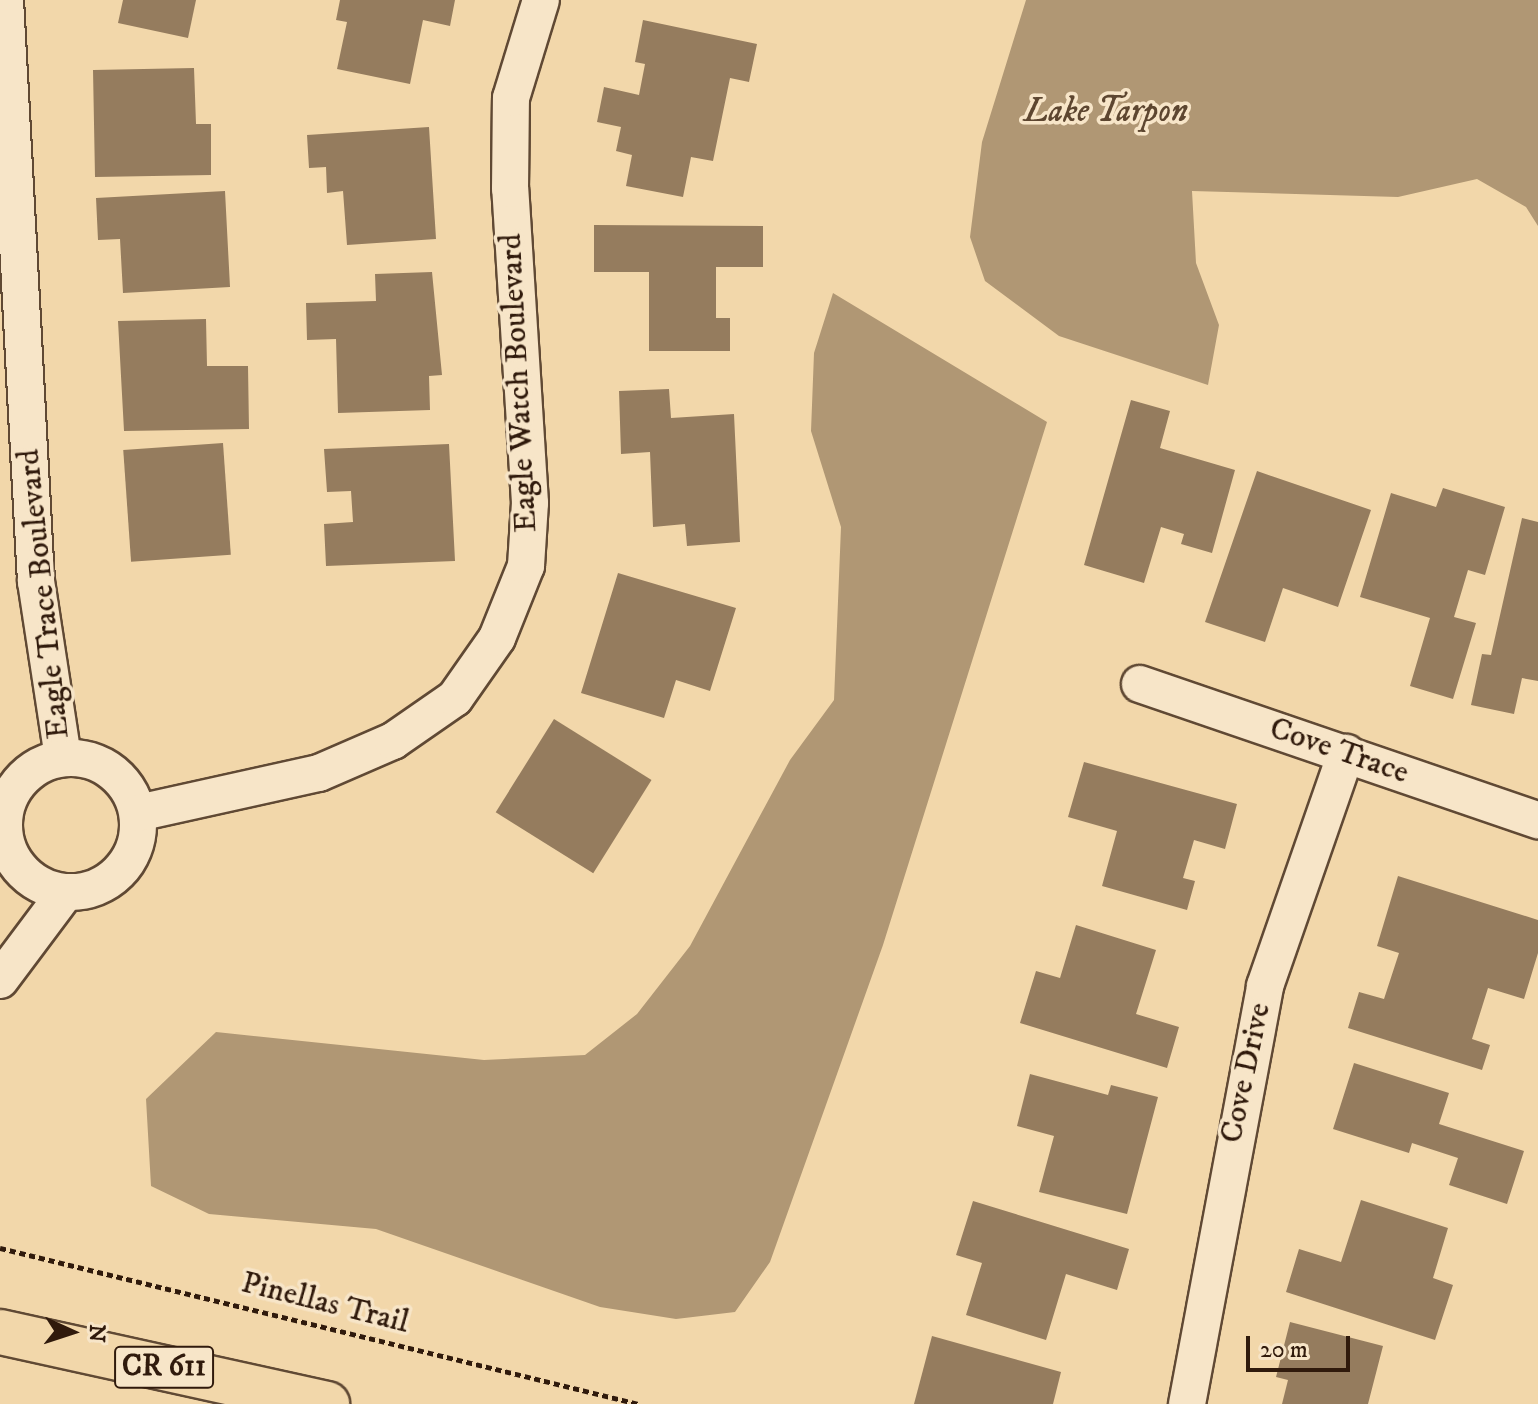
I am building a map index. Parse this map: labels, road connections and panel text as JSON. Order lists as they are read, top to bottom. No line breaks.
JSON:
{"streets":{"main road":["CR 611"],"street":["Eagle Watch Boulevard","Eagle Trace Boulevard","Cove Trace","Cove Drive"],"path":["Pinellas Trail"]},"crossings":[["Eagle Watch Boulevard","Eagle Trace Boulevard"],["Cove Trace","Cove Drive"]],"water":["Lake Tarpon"],"scale_bar":"20 m","north":"right"}
